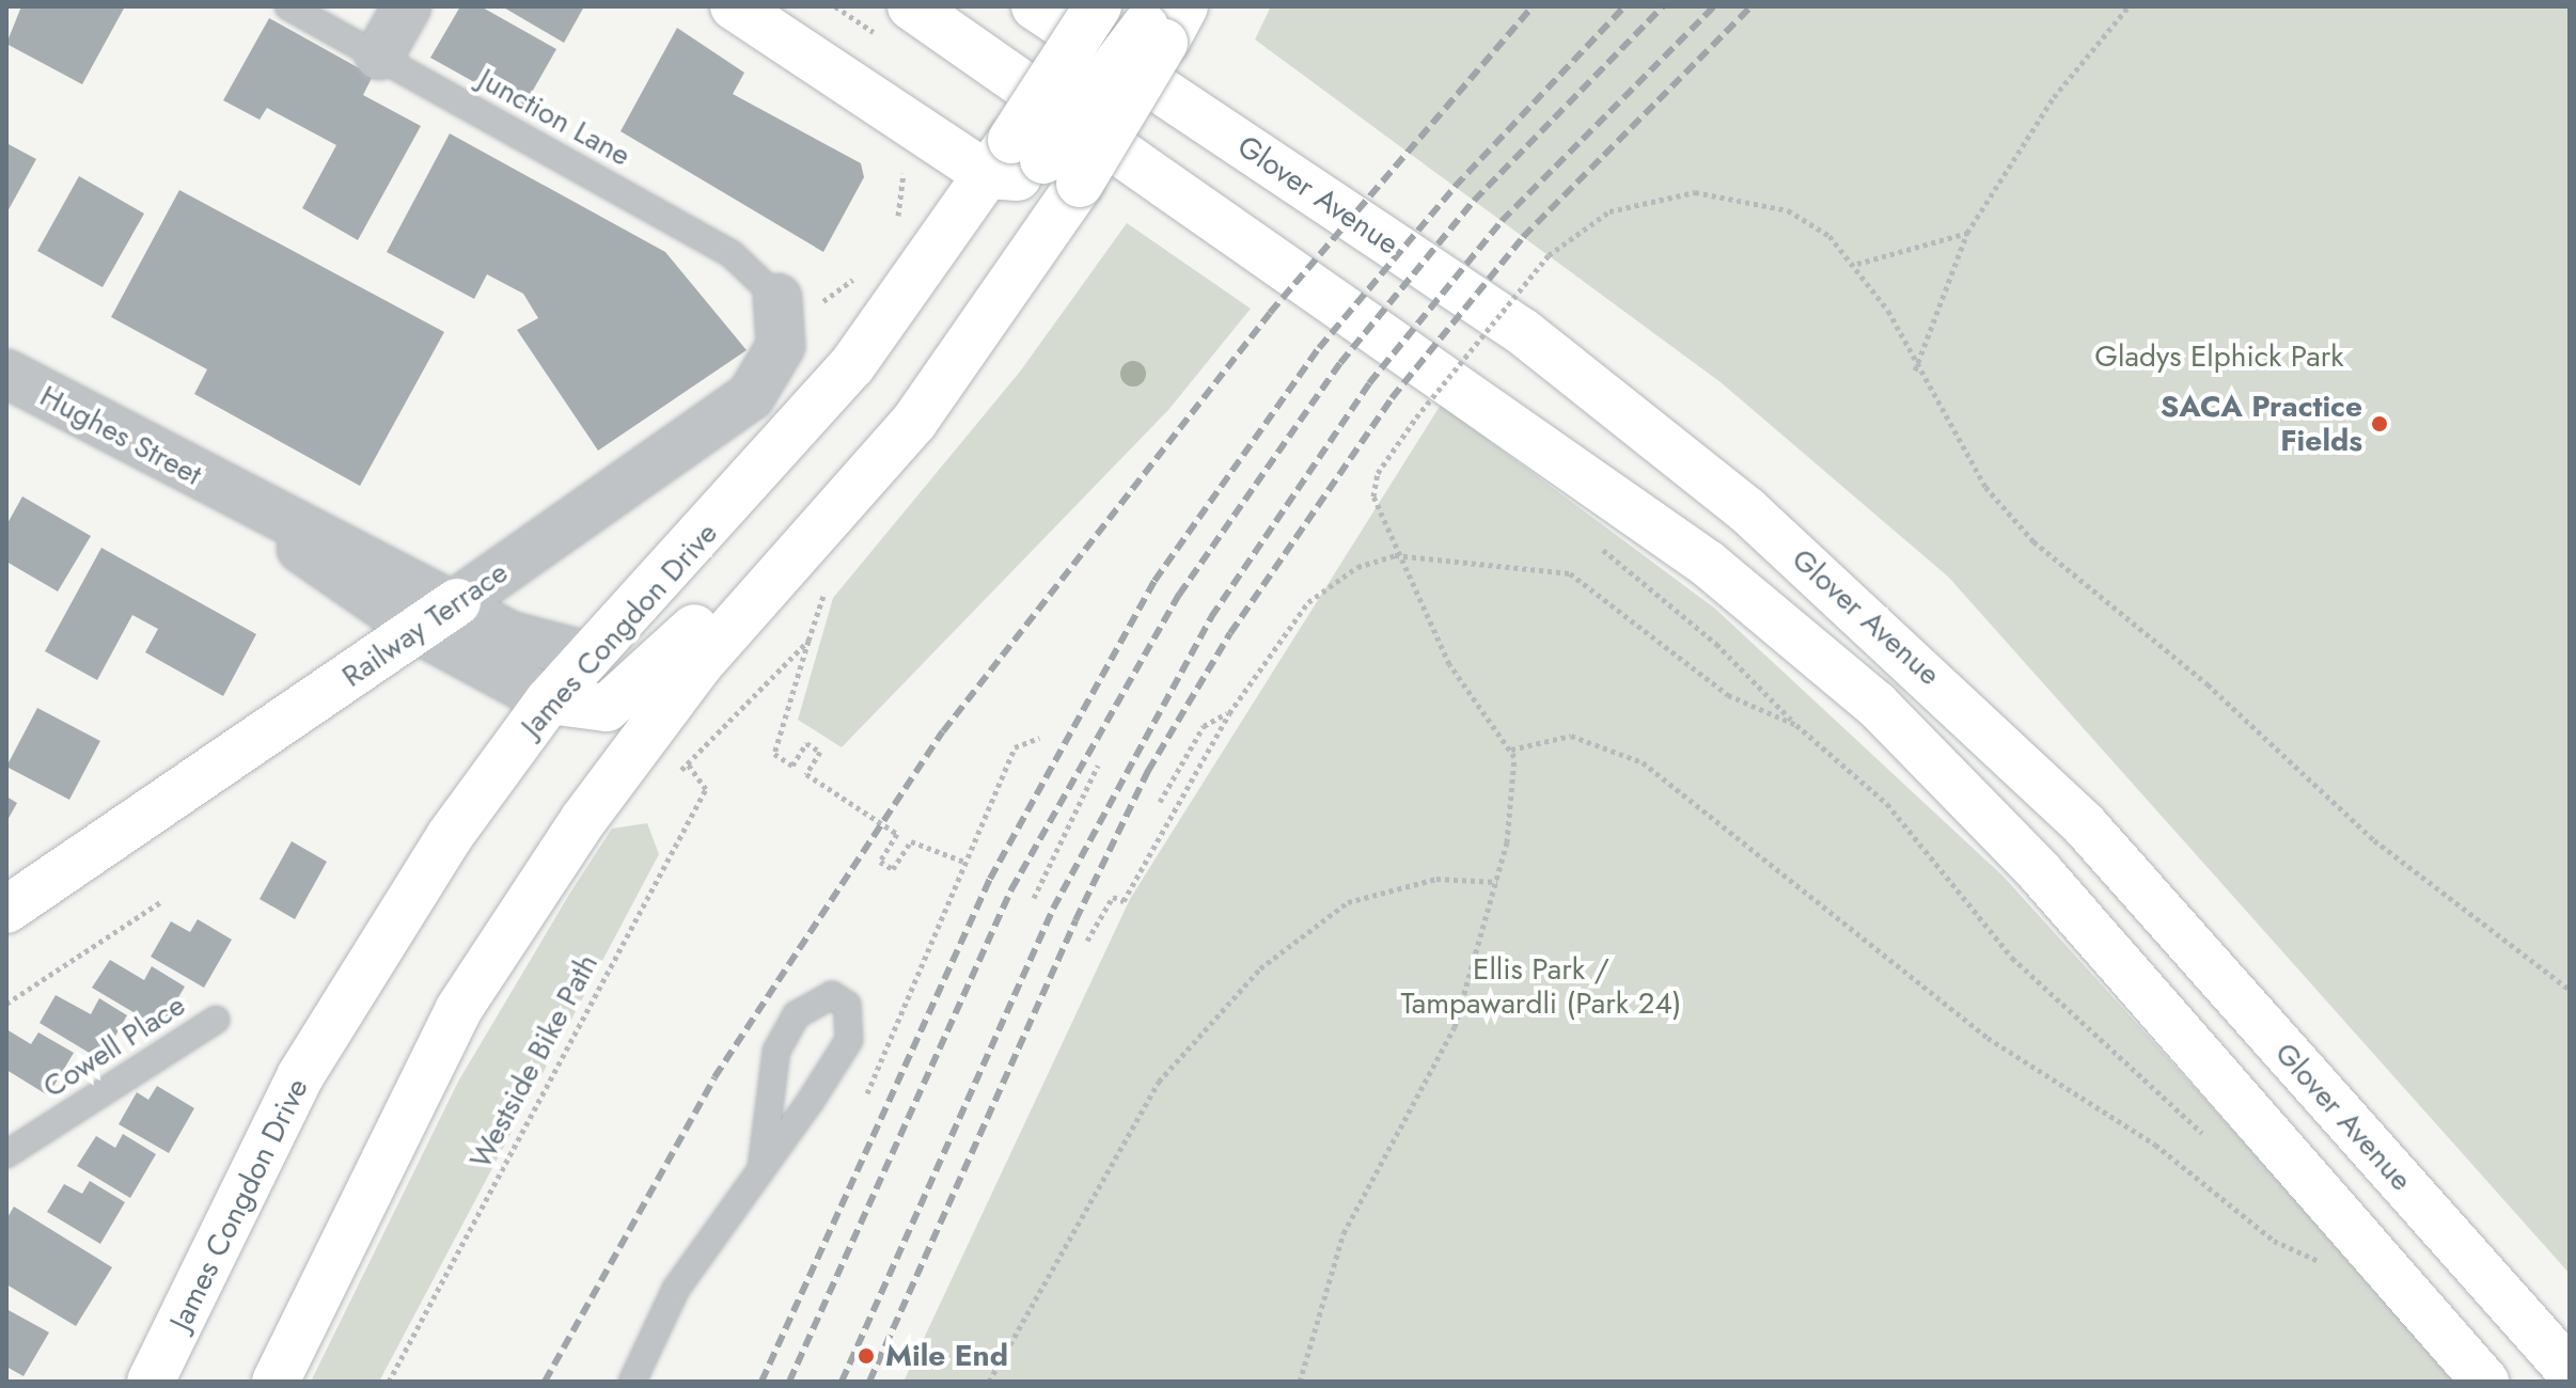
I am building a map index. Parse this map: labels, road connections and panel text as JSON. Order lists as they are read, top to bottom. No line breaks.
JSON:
{"streets":{"main road":["Glover Avenue","Railway Terrace","James Congdon Drive"],"street":["Hughes Street"],"lane":["Junction Lane","Cowell Place"],"path":["Westside Bike Path"]},"crossings":[["Junction Lane","Railway Terrace"],["Hughes Street","Railway Terrace"],["Hughes Street","James Congdon Drive"]],"parks":["Gladys Elphick Park","Ellis Park / Tampawardli (Park 24)"],"places":["SACA Practice Fields","Mile End"]}
